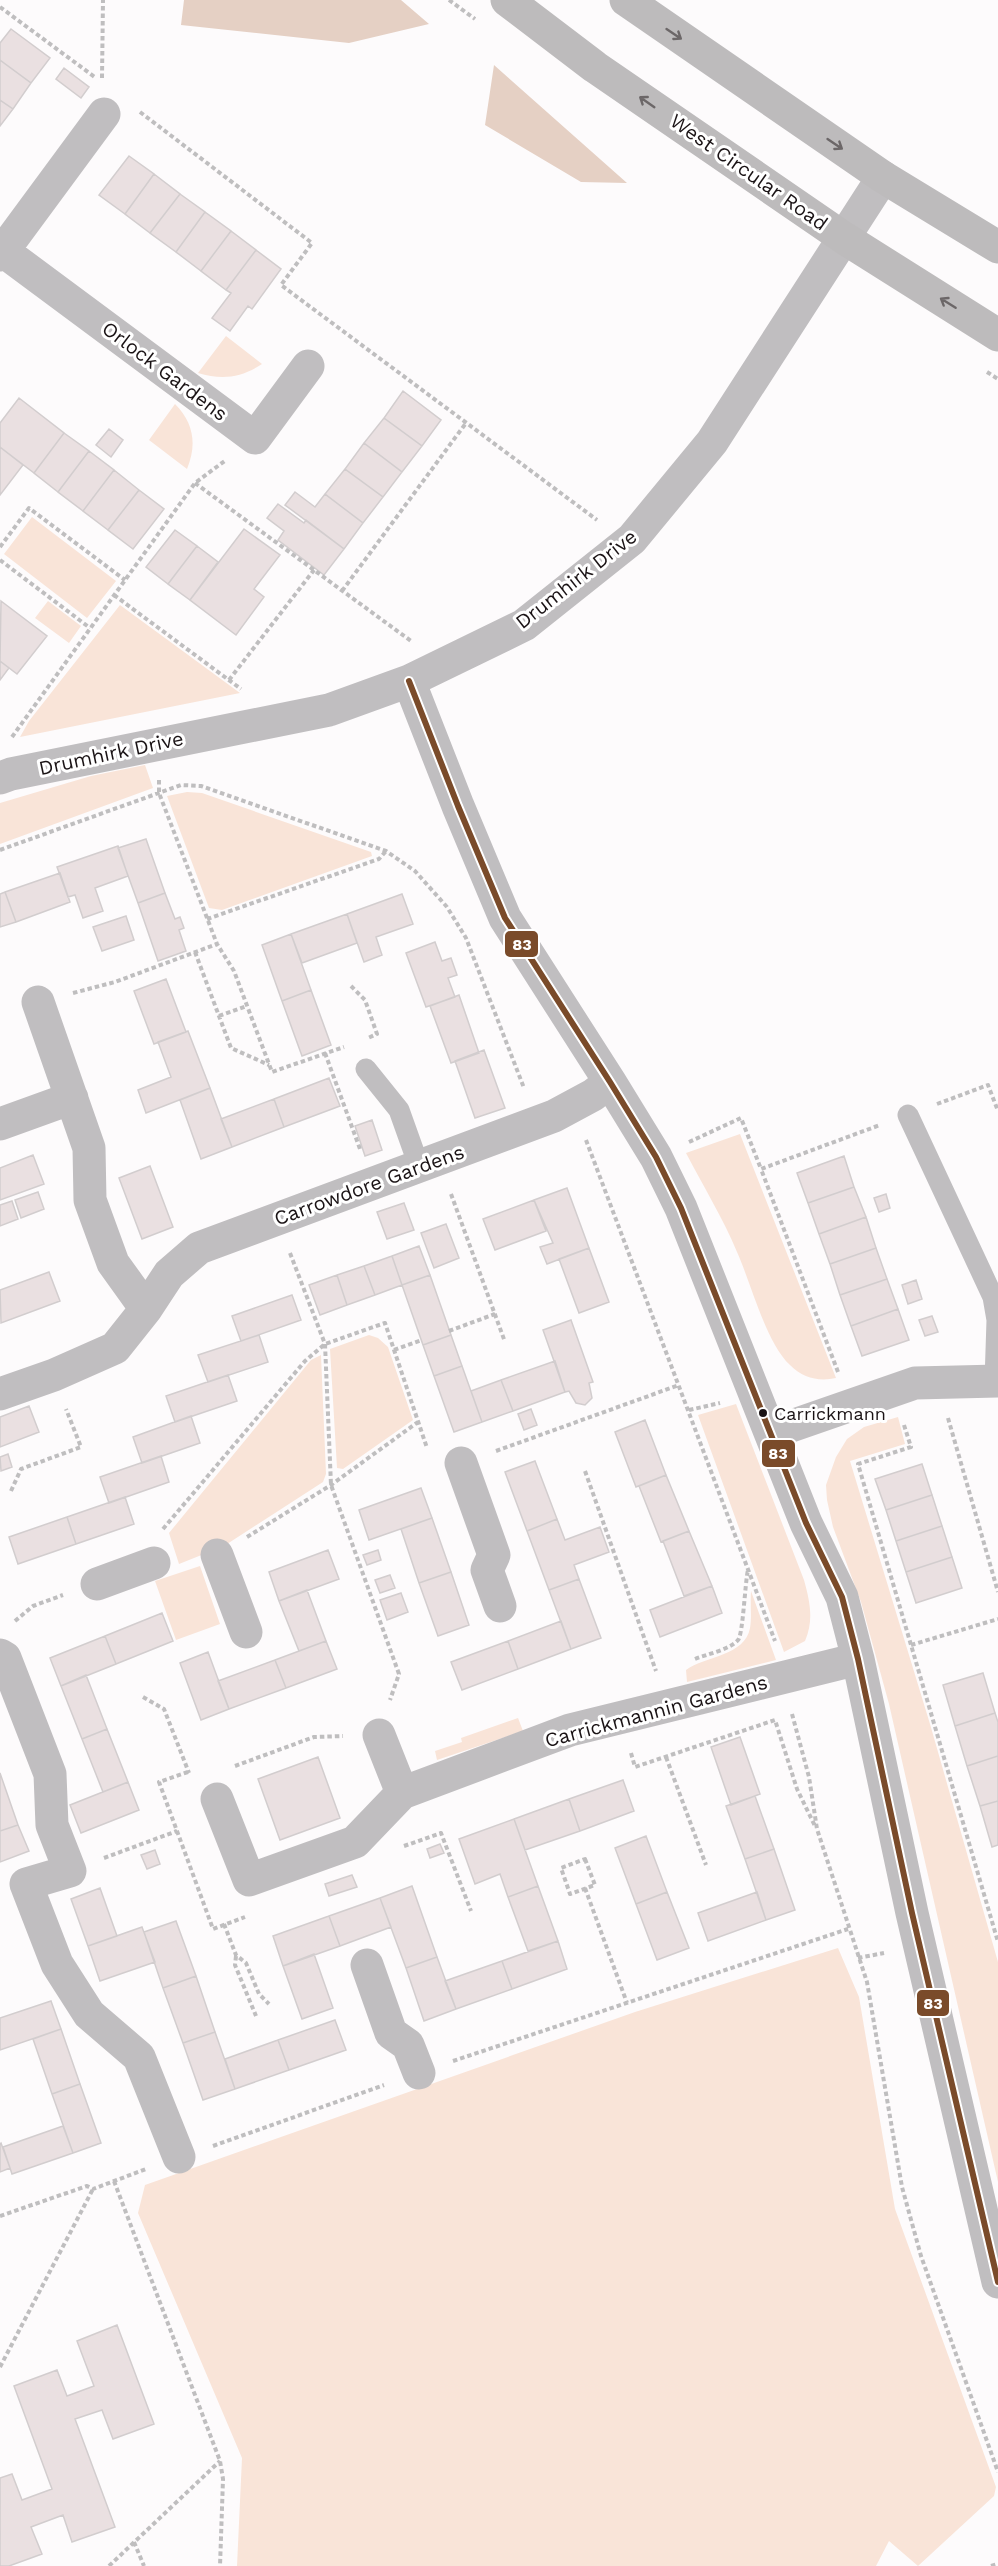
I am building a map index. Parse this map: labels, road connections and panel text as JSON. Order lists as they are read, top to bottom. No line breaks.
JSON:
{"streets":{"highway":["West Circular Road"],"street":["Orlock Gardens","Drumhirk Drive","Carrowdore Gardens","Carrickmannin Gardens"]},"crossings":[["West Circular Road","Drumhirk Drive"],["Carrowdore Gardens","Carrickmannin Gardens"]],"places":["Carrickmann"],"lines":["transit line 83"]}
